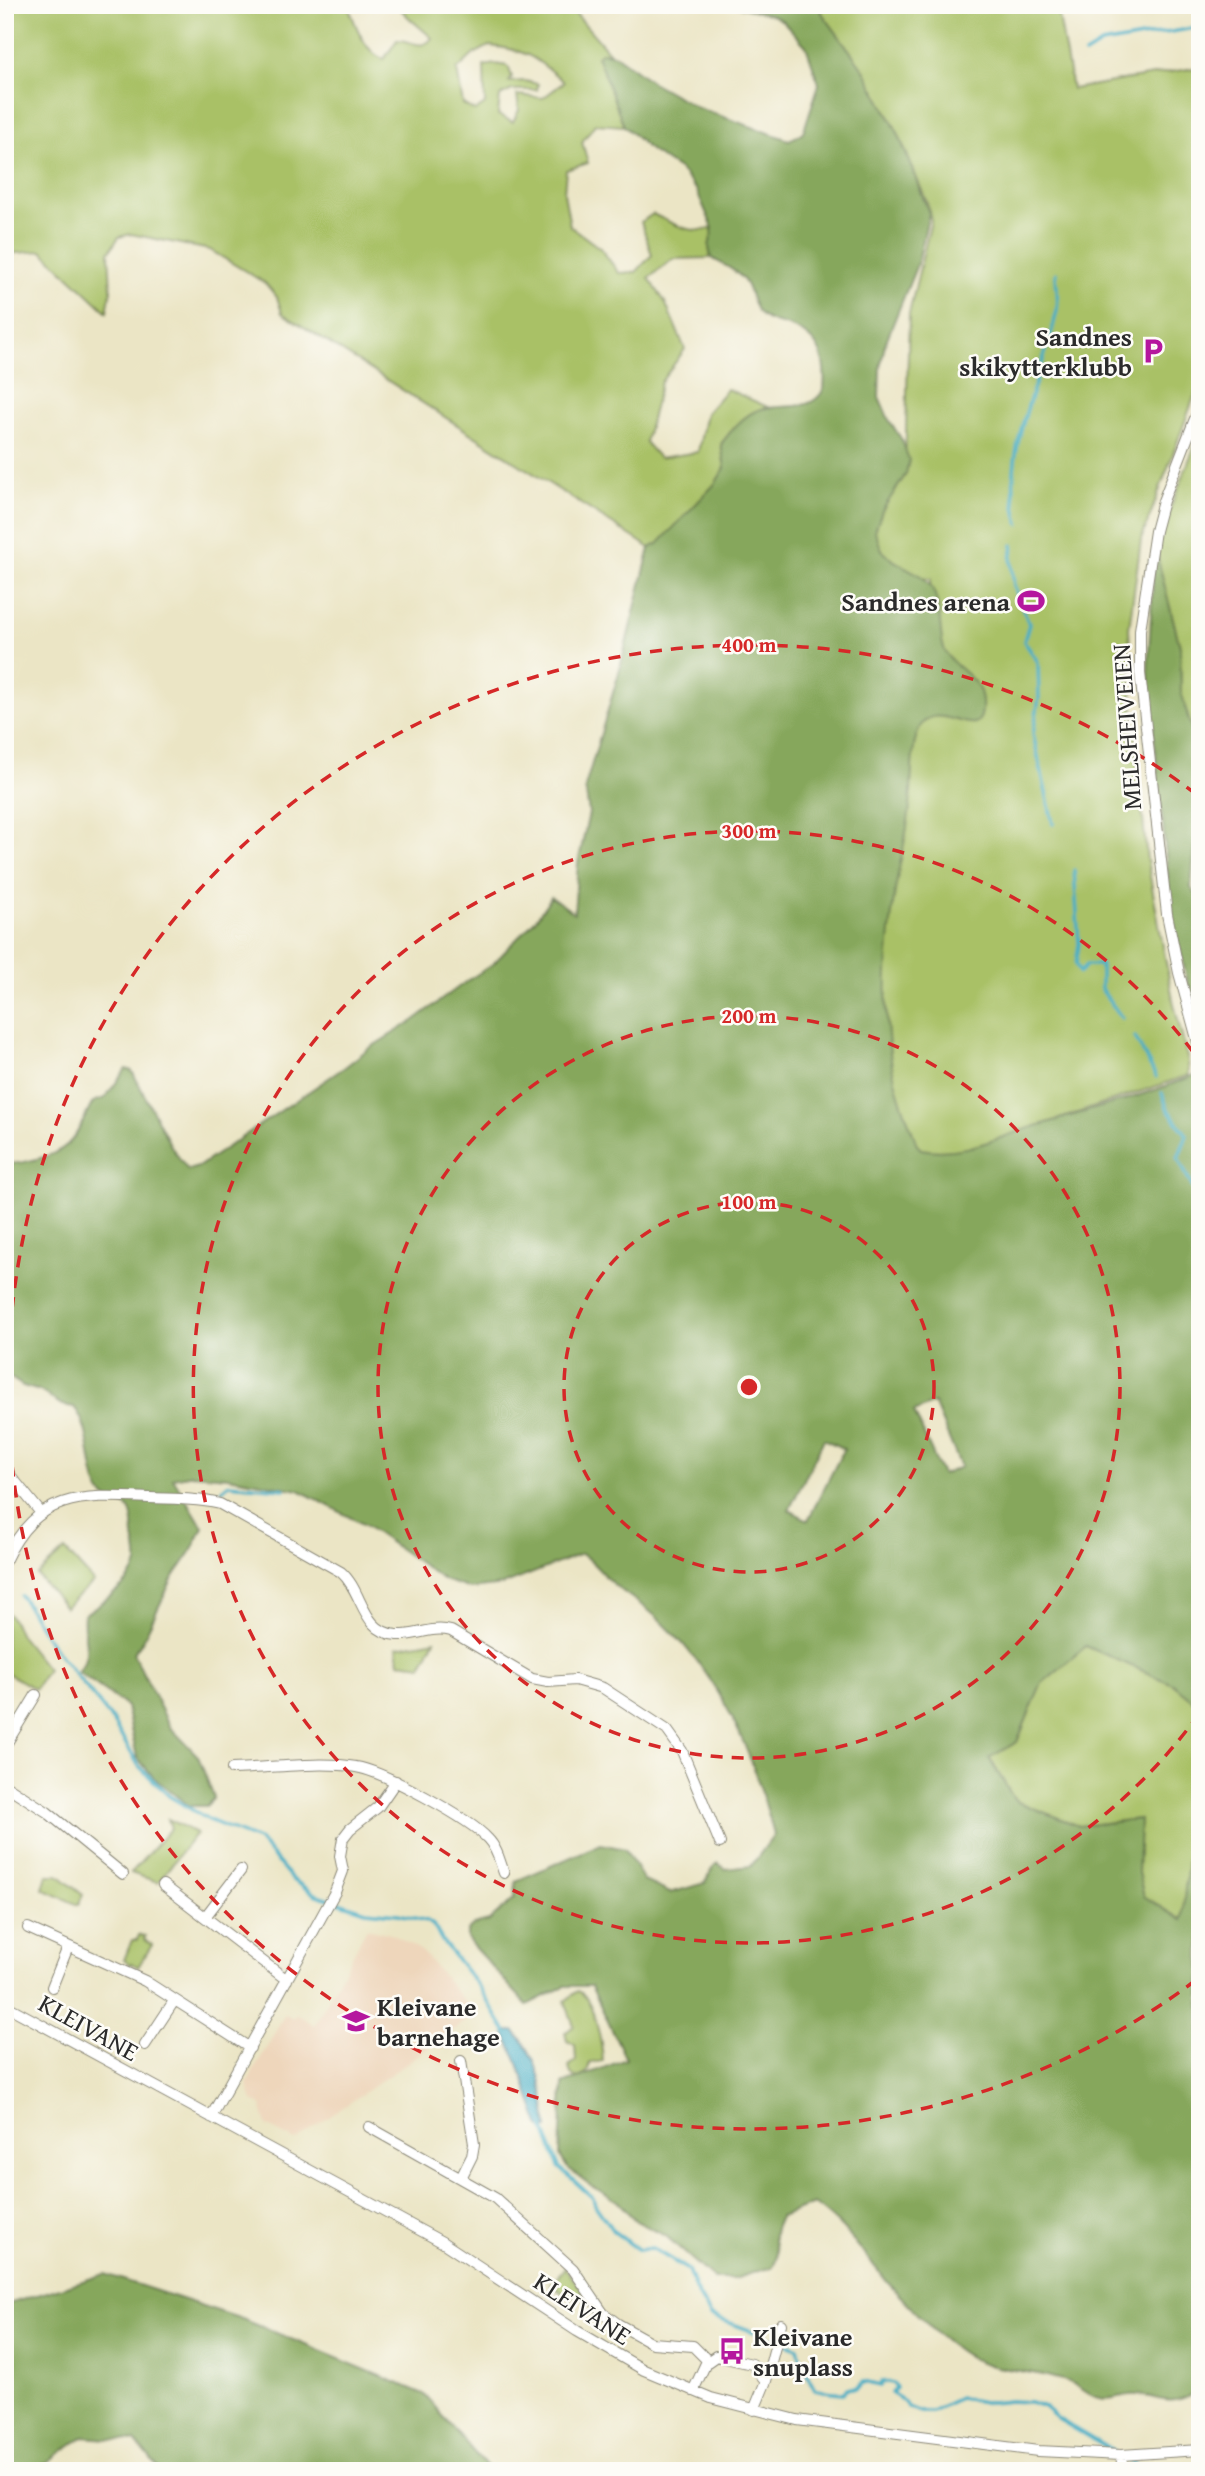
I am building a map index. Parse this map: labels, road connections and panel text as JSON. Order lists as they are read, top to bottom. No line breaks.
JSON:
{"streets":{"street":["MELSHEIVEIEN","KLEIVANE"]},"places":{"parking":["Sandnes skikytterklubb"],"sports":["Sandnes arena"],"school or university":["Kleivane barnehage"],"bus stop":["Kleivane snuplass"]},"rings":["400 m","300 m","200 m","100 m"]}
